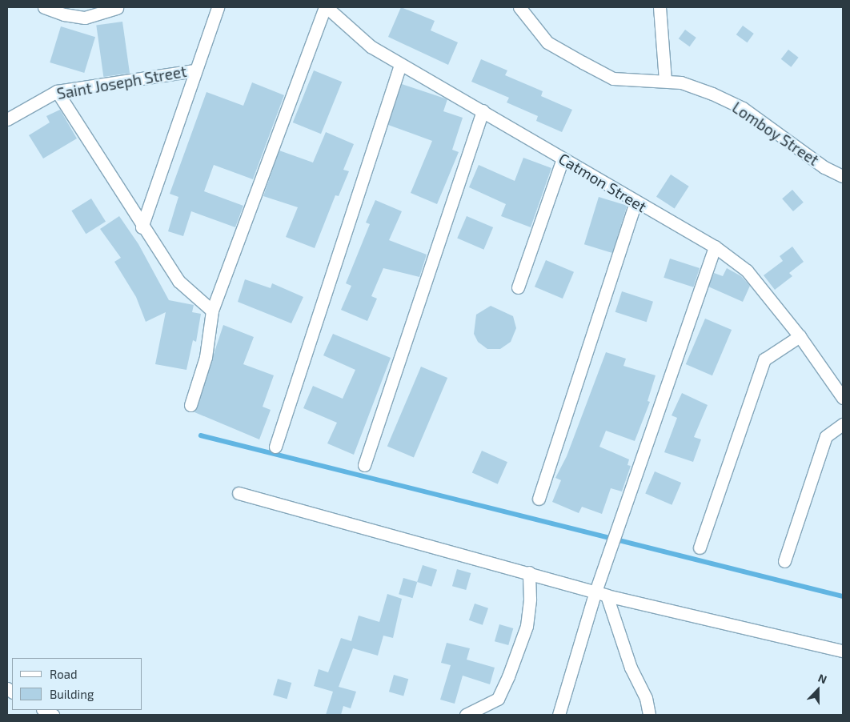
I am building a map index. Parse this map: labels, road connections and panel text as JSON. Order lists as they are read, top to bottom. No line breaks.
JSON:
{"streets":{"street":["Saint Joseph Street","Lomboy Street","Catmon Street"]},"legend":["Road","Building"],"north":"top"}
